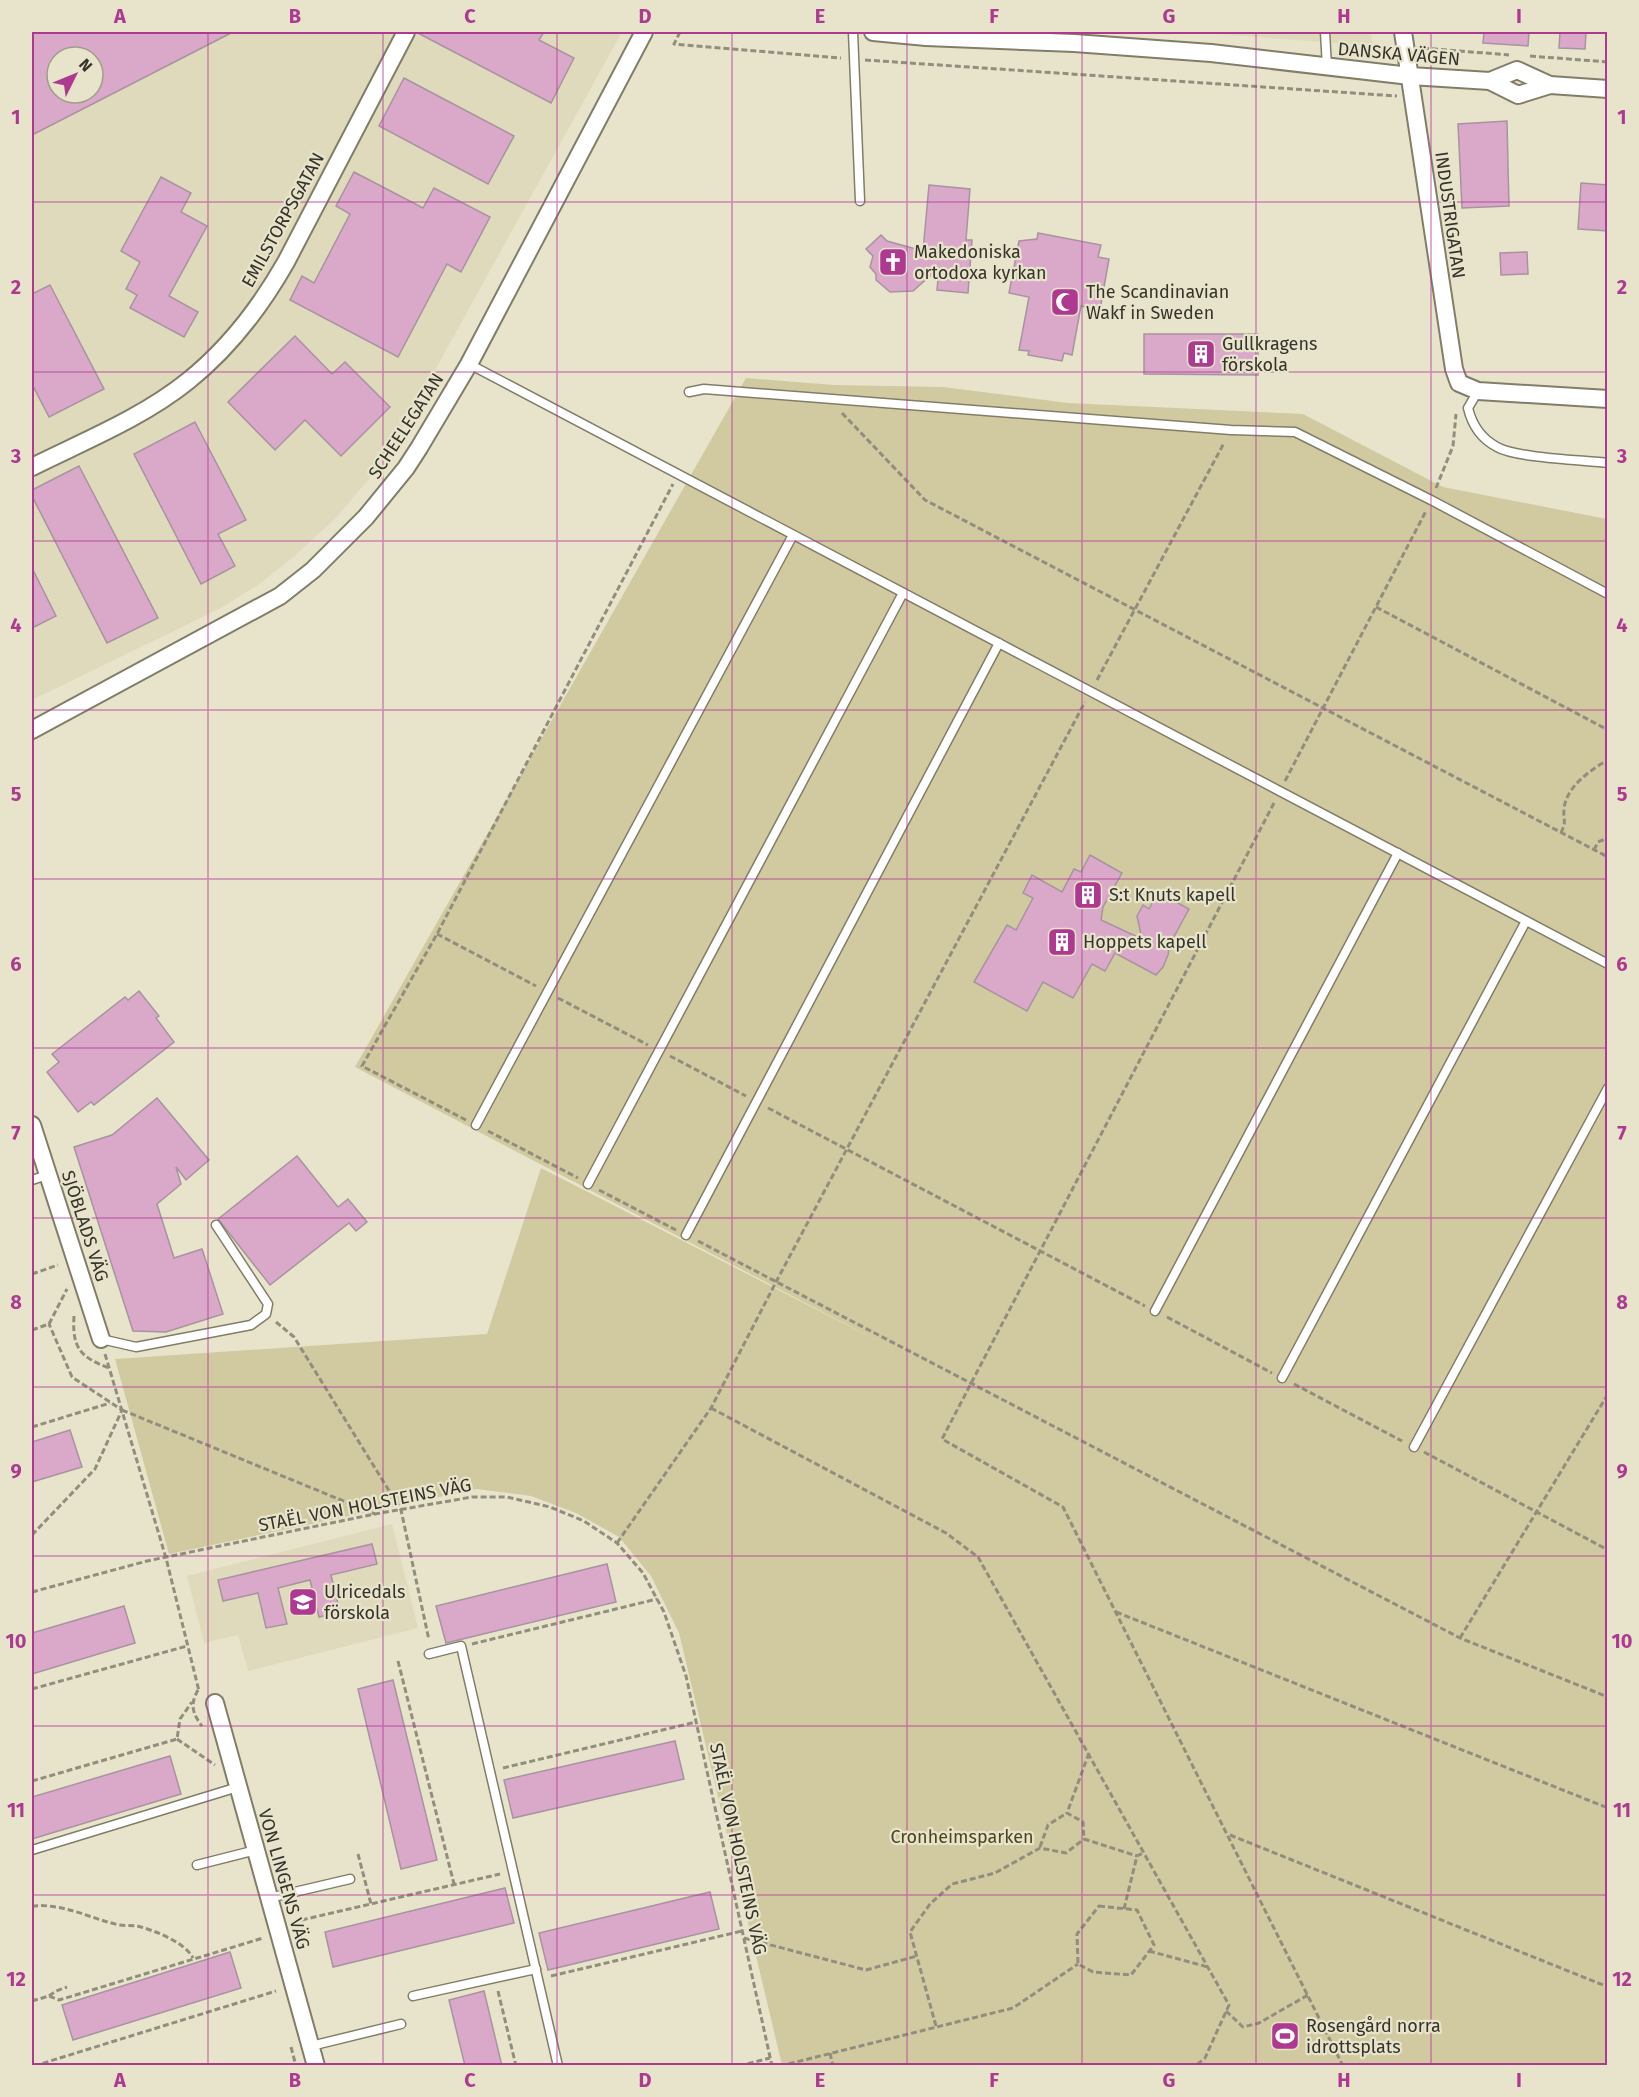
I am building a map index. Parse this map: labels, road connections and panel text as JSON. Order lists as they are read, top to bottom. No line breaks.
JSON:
{"streets":{"street":["DANSKA VÄGEN","INDUSTRIGATAN","EMILSTORPSGATAN","SCHEELEGATAN","SJÖBLADS VÄG","VON LINGENS VÄG"],"path":["STAËL VON HOLSTEINS VÄG"]},"crossings":[["DANSKA VÄGEN","INDUSTRIGATAN"]],"parks":["Cronheimsparken"],"places":{"church":["Makedoniska ortodoxa kyrkan"],"mosque":["The Scandinavian Wakf in Sweden"],"building":["Gullkragens förskola","S:t Knuts kapell","Hoppets kapell"],"school or university":["Ulricedals förskola"],"sports":["Rosengård norra idrottsplats"]},"north":"top right","grid":{"columns":["A","B","C","D","E","F","G","H","I"],"rows":["1","2","3","4","5","6","7","8","9","10","11","12"]}}
